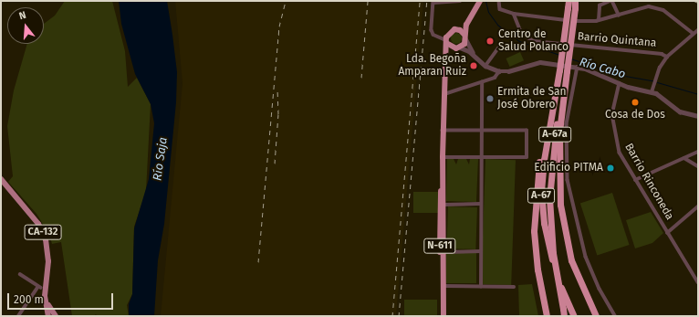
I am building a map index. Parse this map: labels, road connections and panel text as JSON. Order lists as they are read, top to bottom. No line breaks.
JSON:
{"streets":{"highway":["A-67a","A-67","N-611"],"main road":["CA-132"],"street":["Barrio Quintana","Barrio Rinconeda"]},"crossings":[["A-67a","A-67"]],"water":["Río Cabo","Río Saja"],"places":["Centro de Salud Polanco","Lda. Begoña Amparan Ruiz","Ermita de San José Obrero","Cosa de Dos","Edificio PITMA"],"scale_bar":"200 m","north":"top"}
